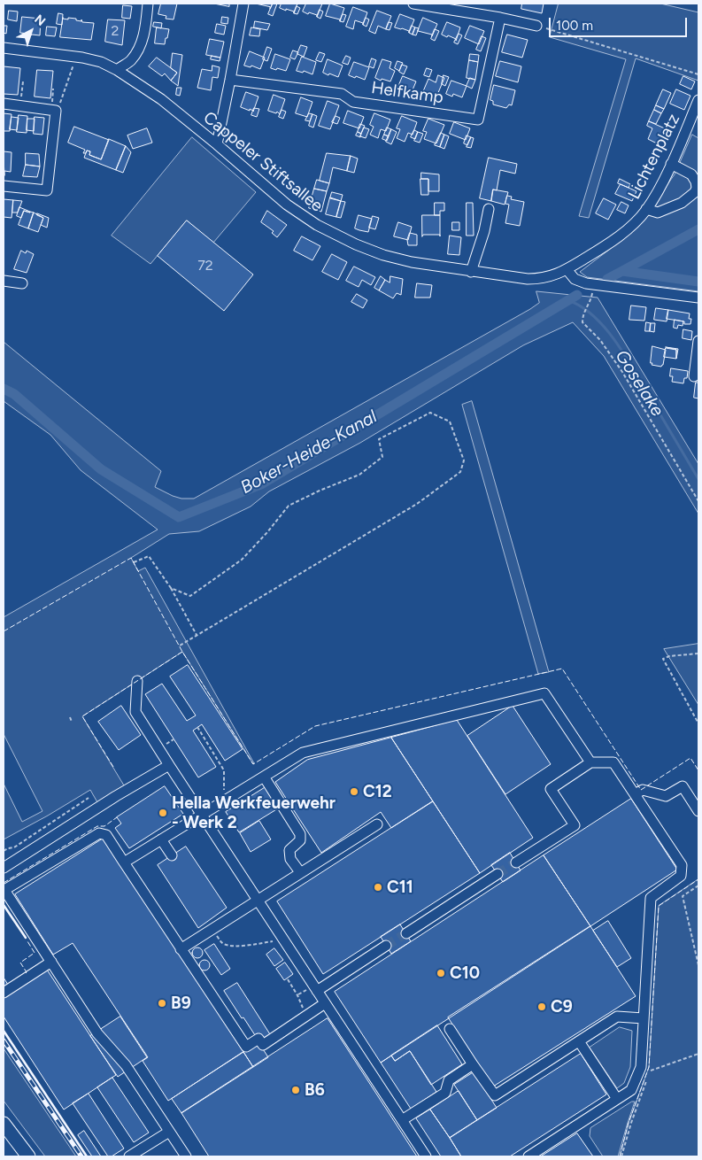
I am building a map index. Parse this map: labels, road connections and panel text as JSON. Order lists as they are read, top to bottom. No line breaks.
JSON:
{"streets":{"street":["Helfkamp","Lichtenplatz","Cappeler Stiftsallee"]},"crossings":[["Lichtenplatz","Cappeler Stiftsallee"]],"water":["Goselake","Boker-Heide-Kanal"],"places":["C12","Hella Werkfeuerwehr - Werk 2","C11","C10","B9","C9","B6"],"house_numbers":["2","72"],"scale_bar":"100 m","north":"top right"}
